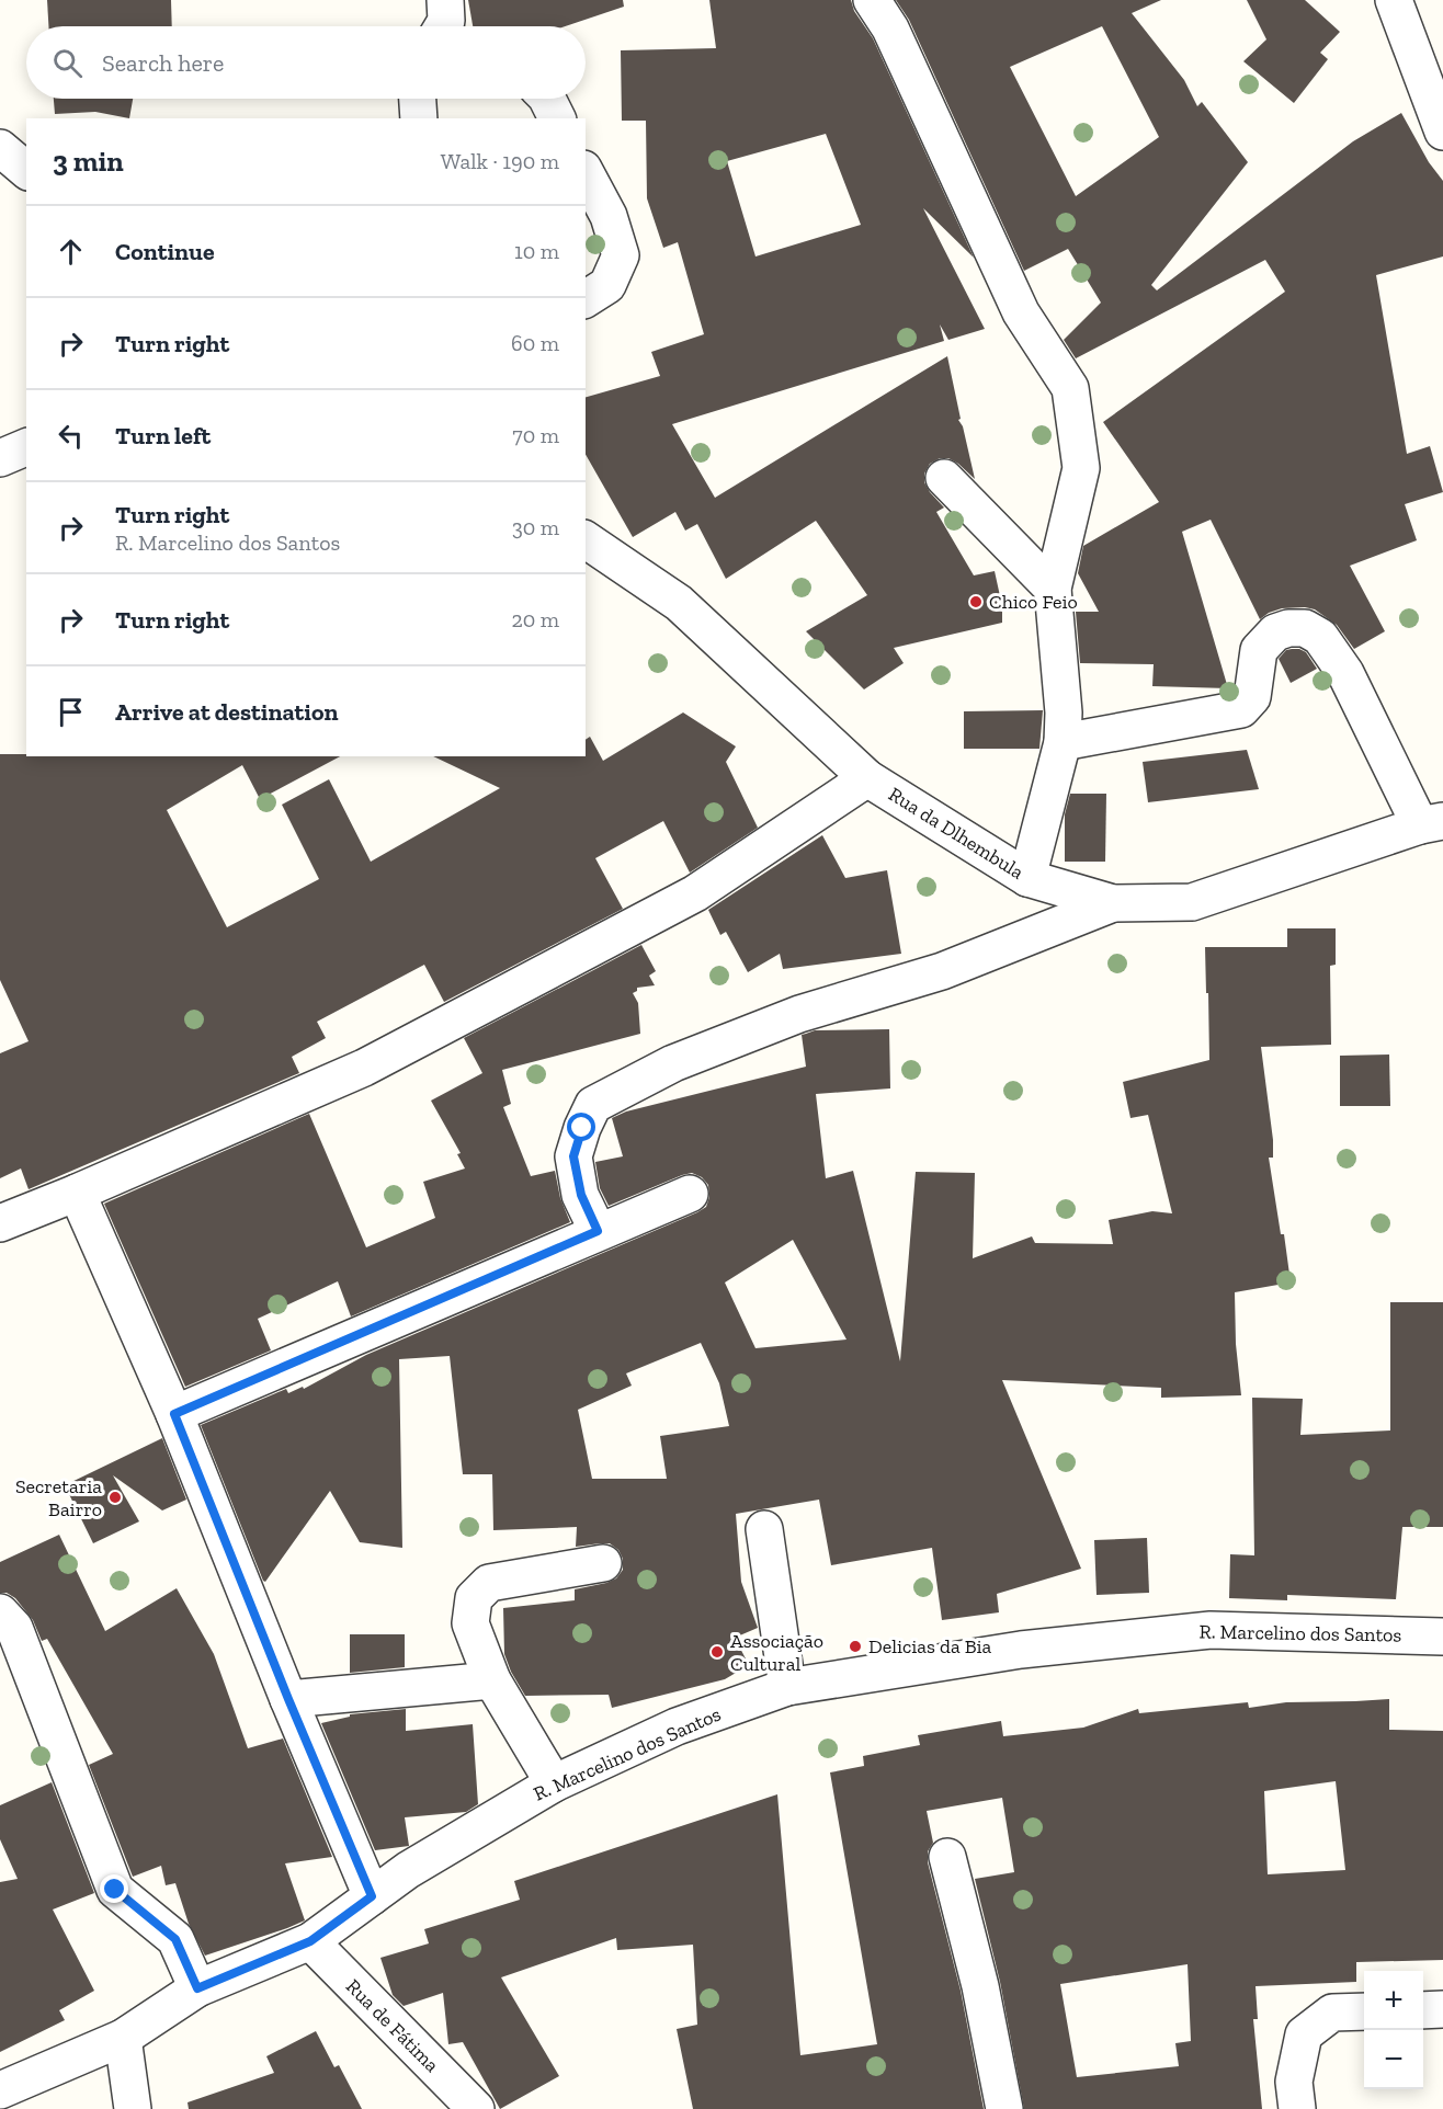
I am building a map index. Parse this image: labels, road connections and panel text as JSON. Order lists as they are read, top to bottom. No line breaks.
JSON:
{"streets":{"street":["Rua da Dlhembula","R. Marcelino dos Santos","Rua de Fátima"]},"crossings":[["R. Marcelino dos Santos","Rua de Fátima"]],"places":["Chico Feio","Secretaria Bairro","Delicias da Bia","Associação Cultural"],"page":{"search":"Search here","heading":["3 min","Walk · 190 m"],"list":[["Continue","10 m"],["Turn right","60 m"],["Turn left","70 m"],["Turn right","R. Marcelino dos Santos","30 m"],["Turn right","20 m"],"Arrive at destination"],"map_buttons":["+","−"]}}
